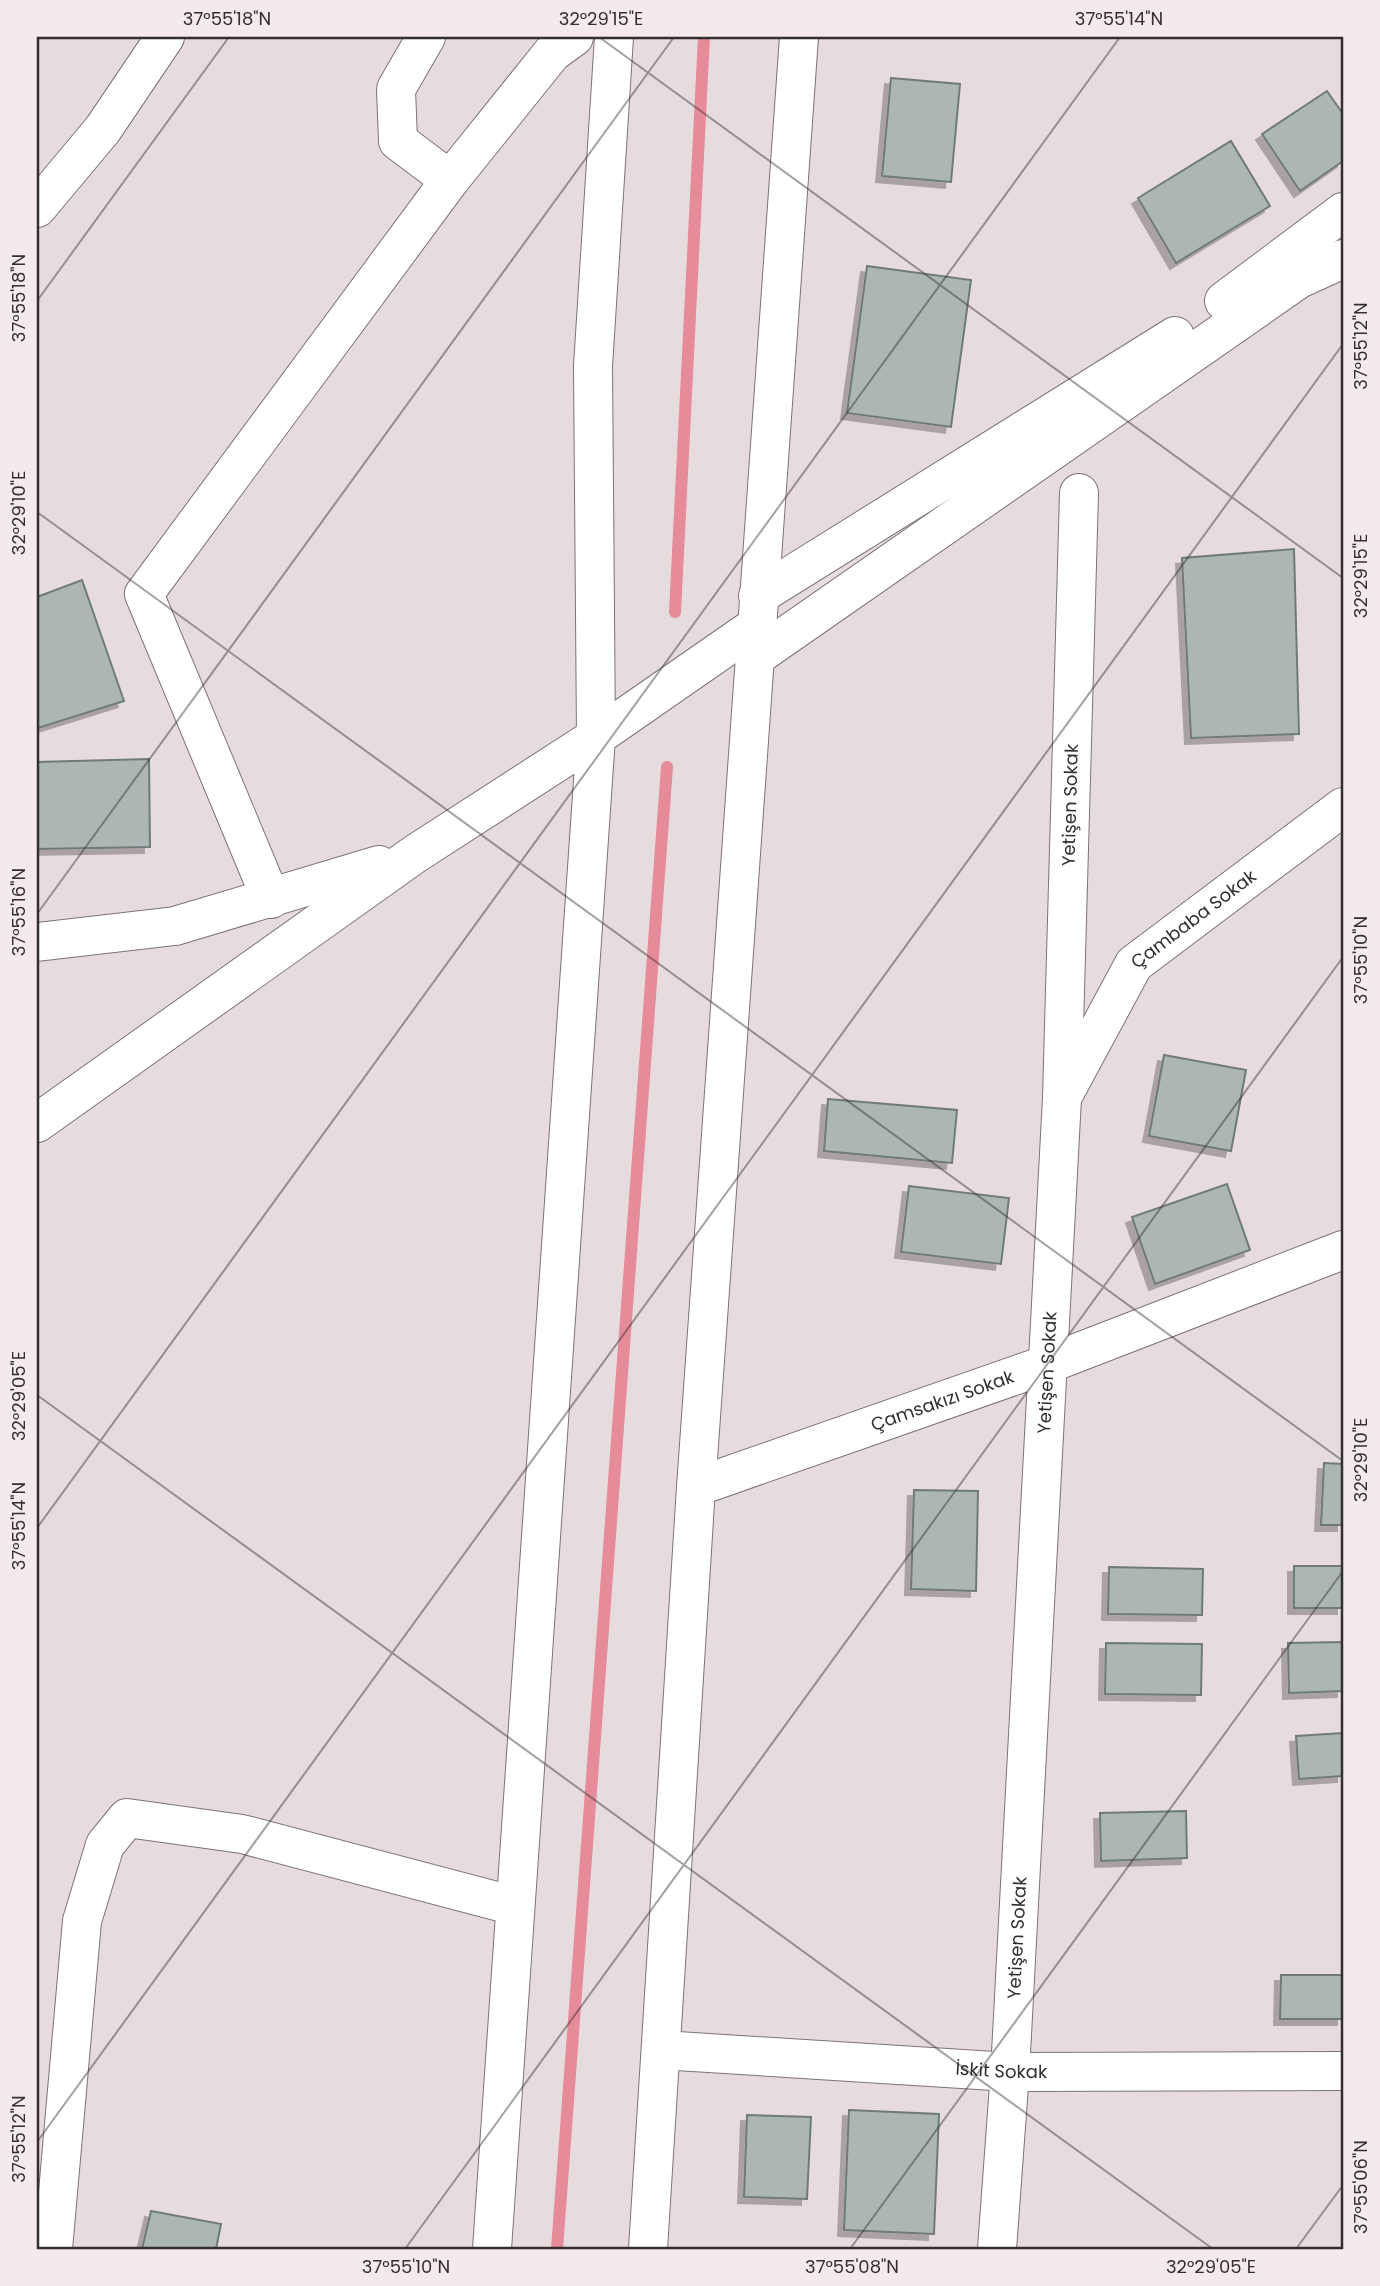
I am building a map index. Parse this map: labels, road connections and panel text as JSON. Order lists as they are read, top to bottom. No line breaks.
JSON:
{"streets":{"street":["Yetişen Sokak","Çambaba Sokak","Çamsakızı Sokak","İskit Sokak"]},"crossings":[["Yetişen Sokak","Çambaba Sokak"],["Yetişen Sokak","Çamsakızı Sokak"],["Yetişen Sokak","İskit Sokak"]],"coordinates":["37°55'18\"N","32°29'15\"E","37°55'14\"N","37°55'12\"N","32°29'10\"E","37°55'16\"N","37°55'10\"N","32°29'05\"E","37°55'06\"N","37°55'08\"N"]}
